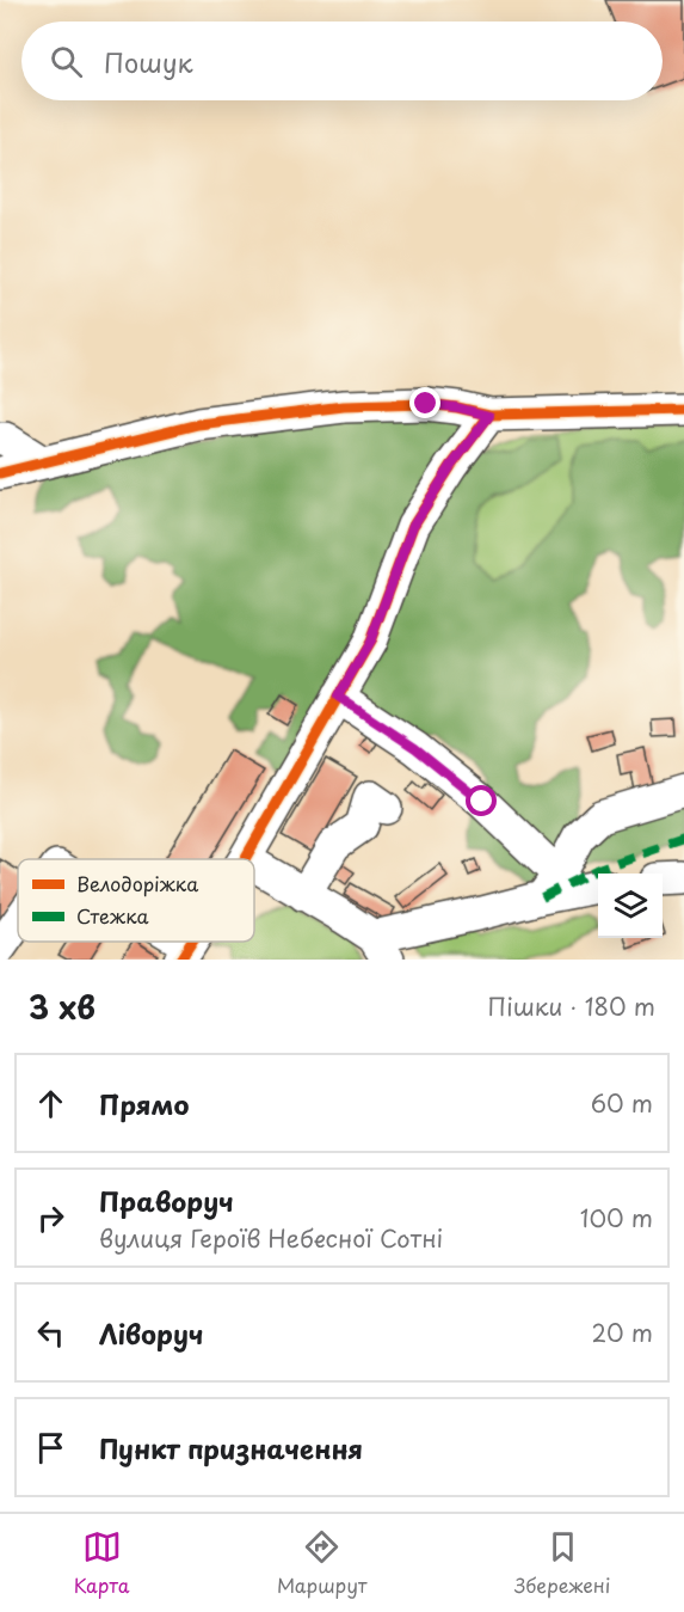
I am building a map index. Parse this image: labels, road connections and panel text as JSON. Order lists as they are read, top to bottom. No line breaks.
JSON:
{"legend":["Велодоріжка","Стежка"],"page":{"search":"Пошук","heading":["3 хв","Пішки · 180 m"],"list":[["Прямо","60 m"],["Праворуч","вулиця Героїв Небесної Сотні","100 m"],["Ліворуч","20 m"],"Пункт призначення"],"nav":["Карта","Маршрут","Збережені"]}}
